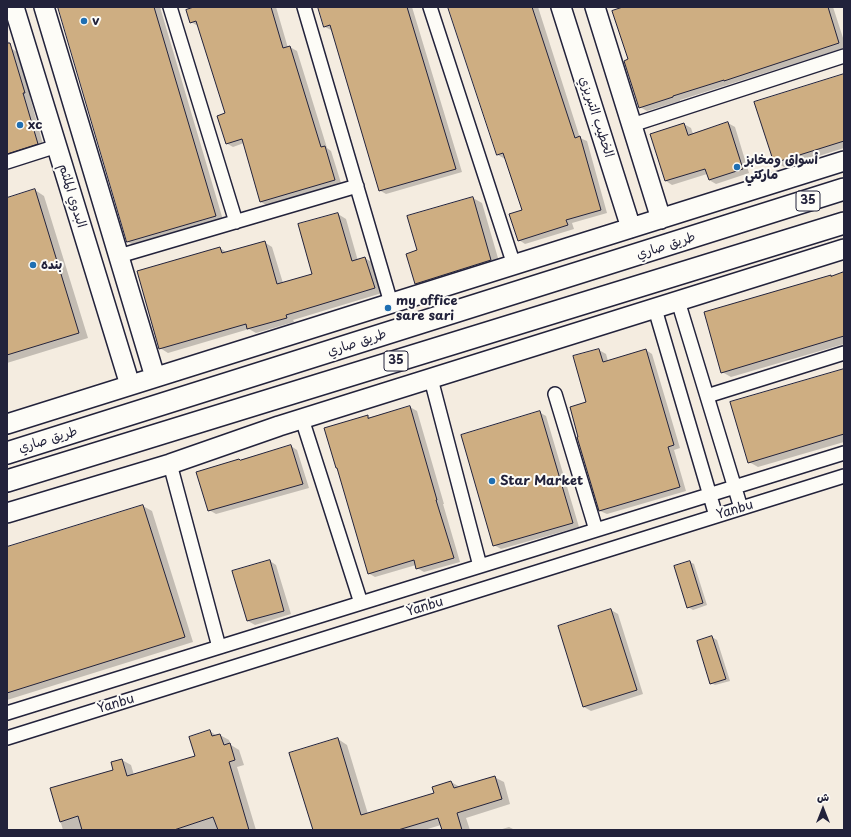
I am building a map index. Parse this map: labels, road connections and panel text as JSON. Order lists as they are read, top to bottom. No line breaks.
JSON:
{"streets":{"main road":["الخطيب التبريزي","البدوي الملثم","35","طريق صاري"],"street":["Yanbu"]},"places":["v","xc","أسواق ومخابز ماركتي","بنده","my office sare sari","Star Market"],"north":"top"}
